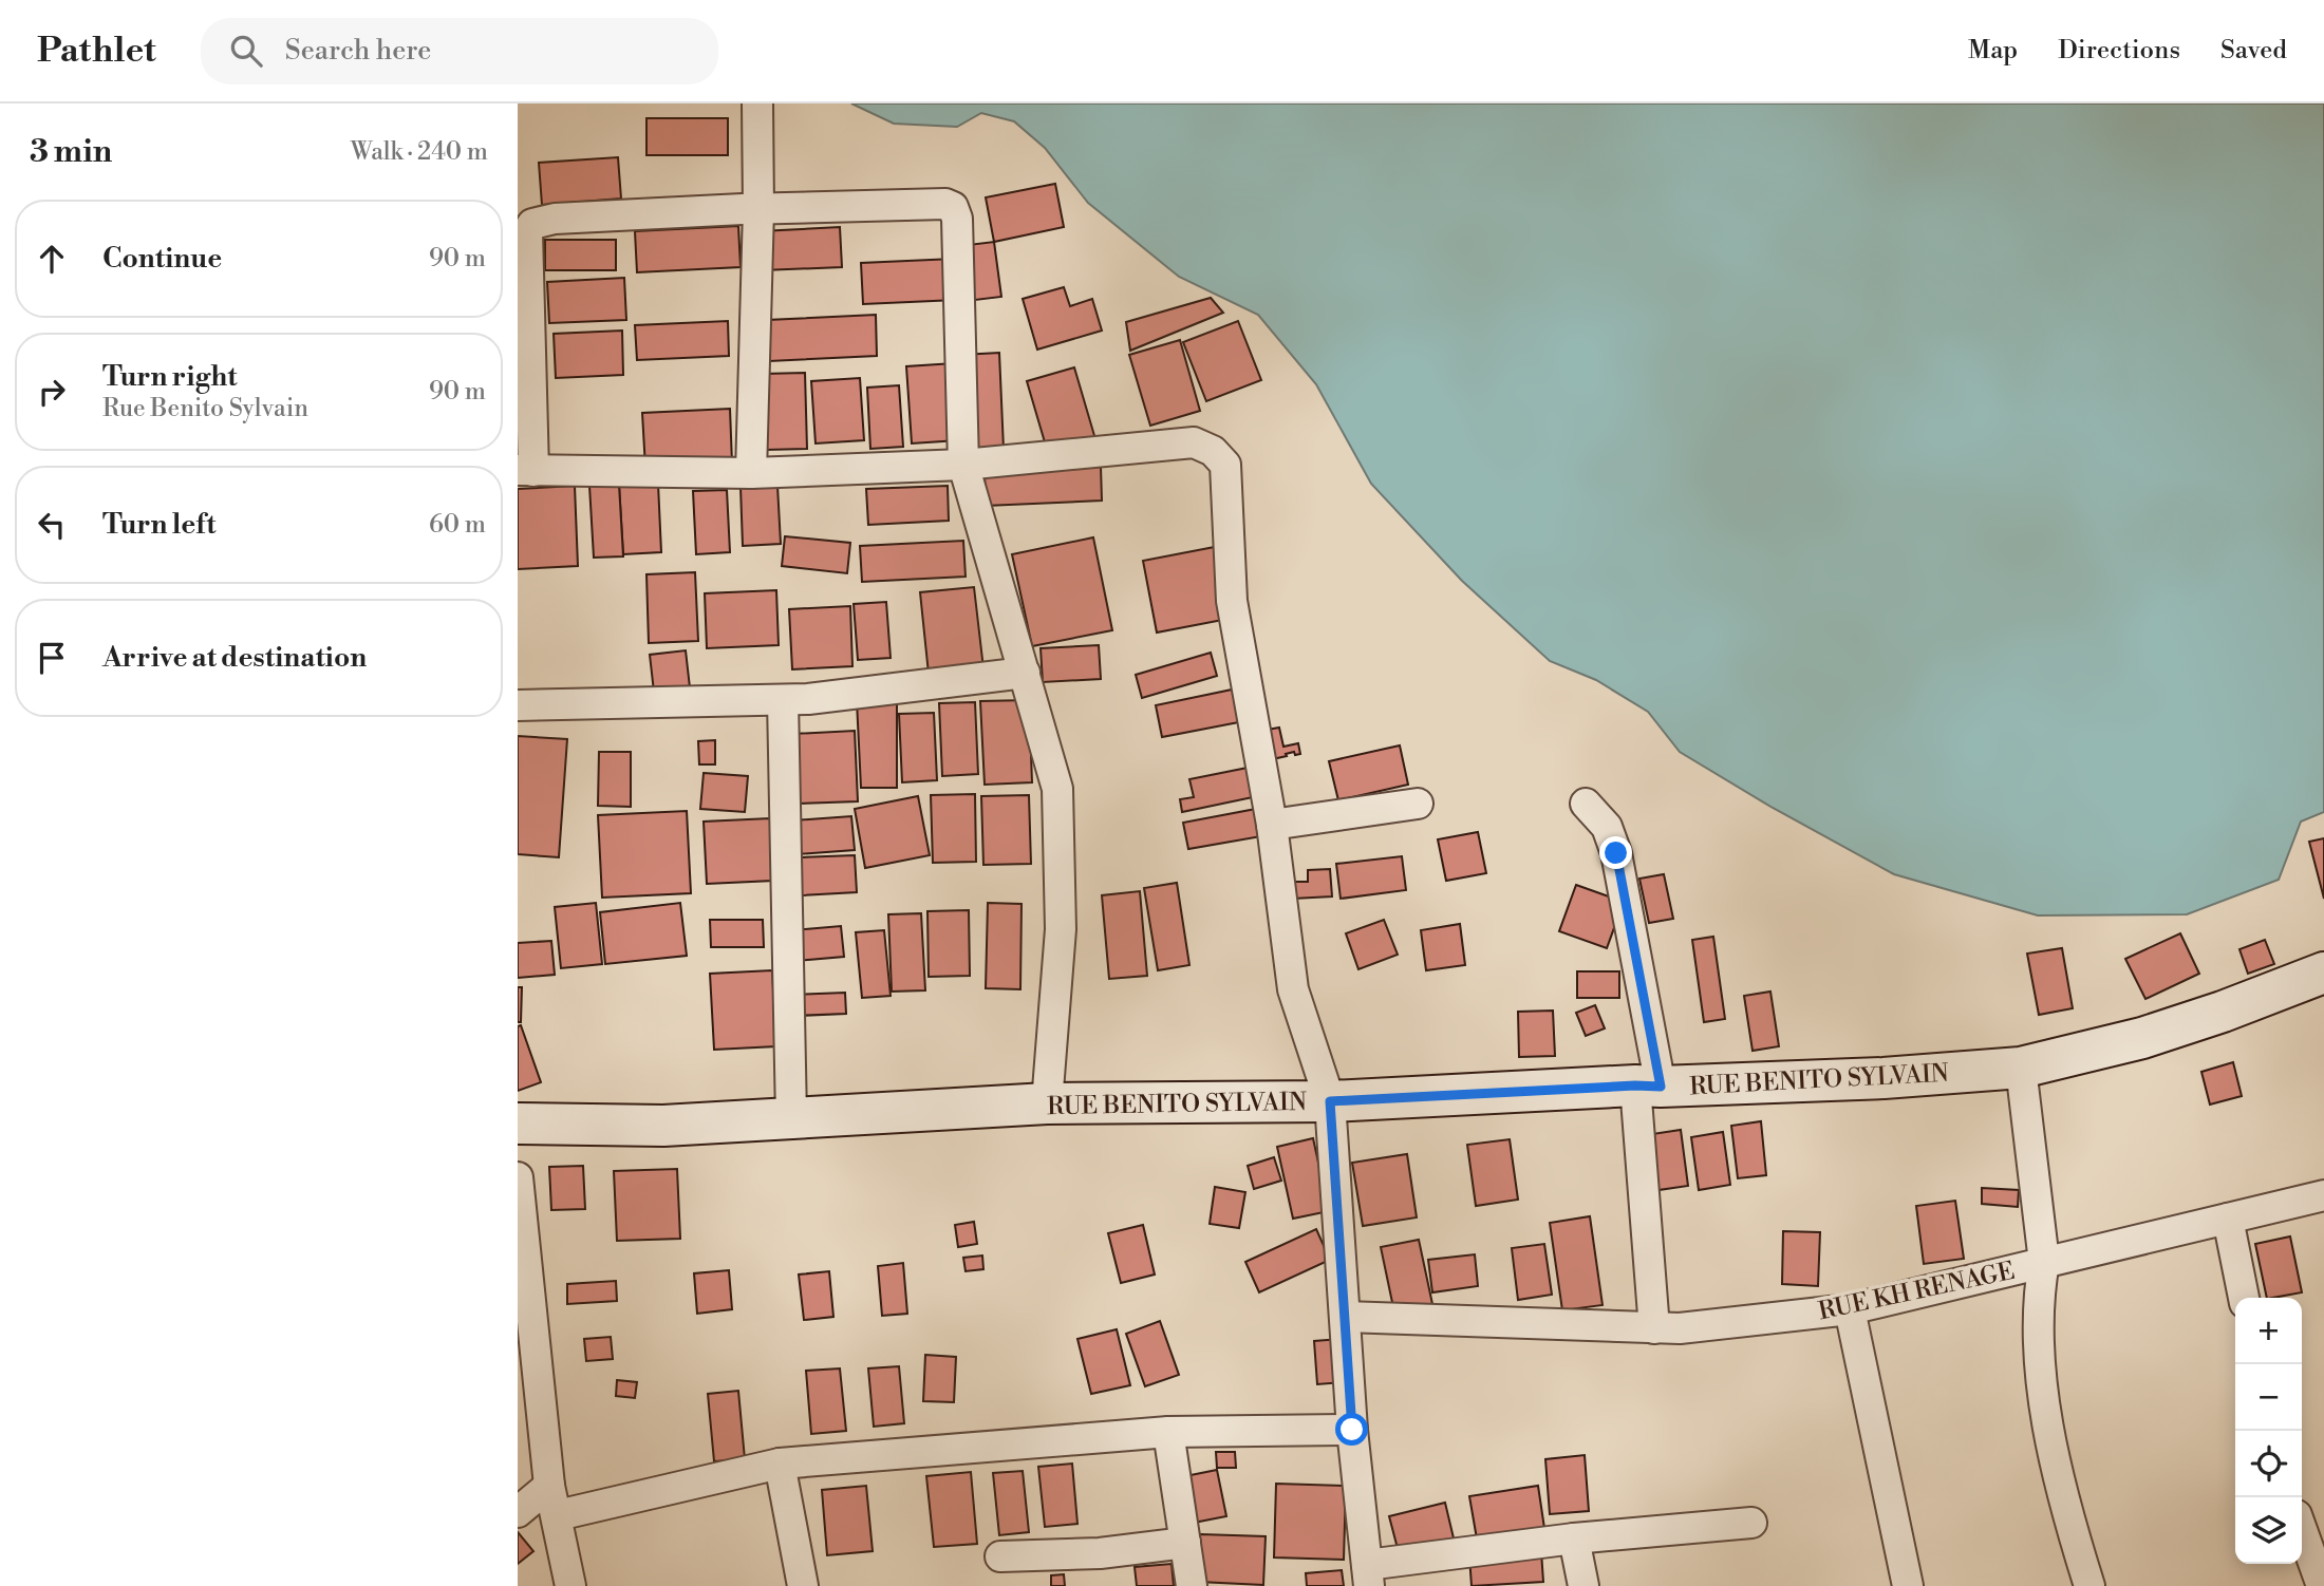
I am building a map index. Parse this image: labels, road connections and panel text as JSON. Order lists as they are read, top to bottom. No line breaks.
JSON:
{"streets":{"main road":["RUE BENITO SYLVAIN"],"street":["RUE KH RENAGE"]},"page":{"header":"Pathlet","search":"Search here","nav":["Map","Directions","Saved"],"heading":["3 min","Walk · 240 m"],"list":[["Continue","90 m"],["Turn right","Rue Benito Sylvain","90 m"],["Turn left","60 m"],"Arrive at destination"],"map_buttons":["+","−"]}}
